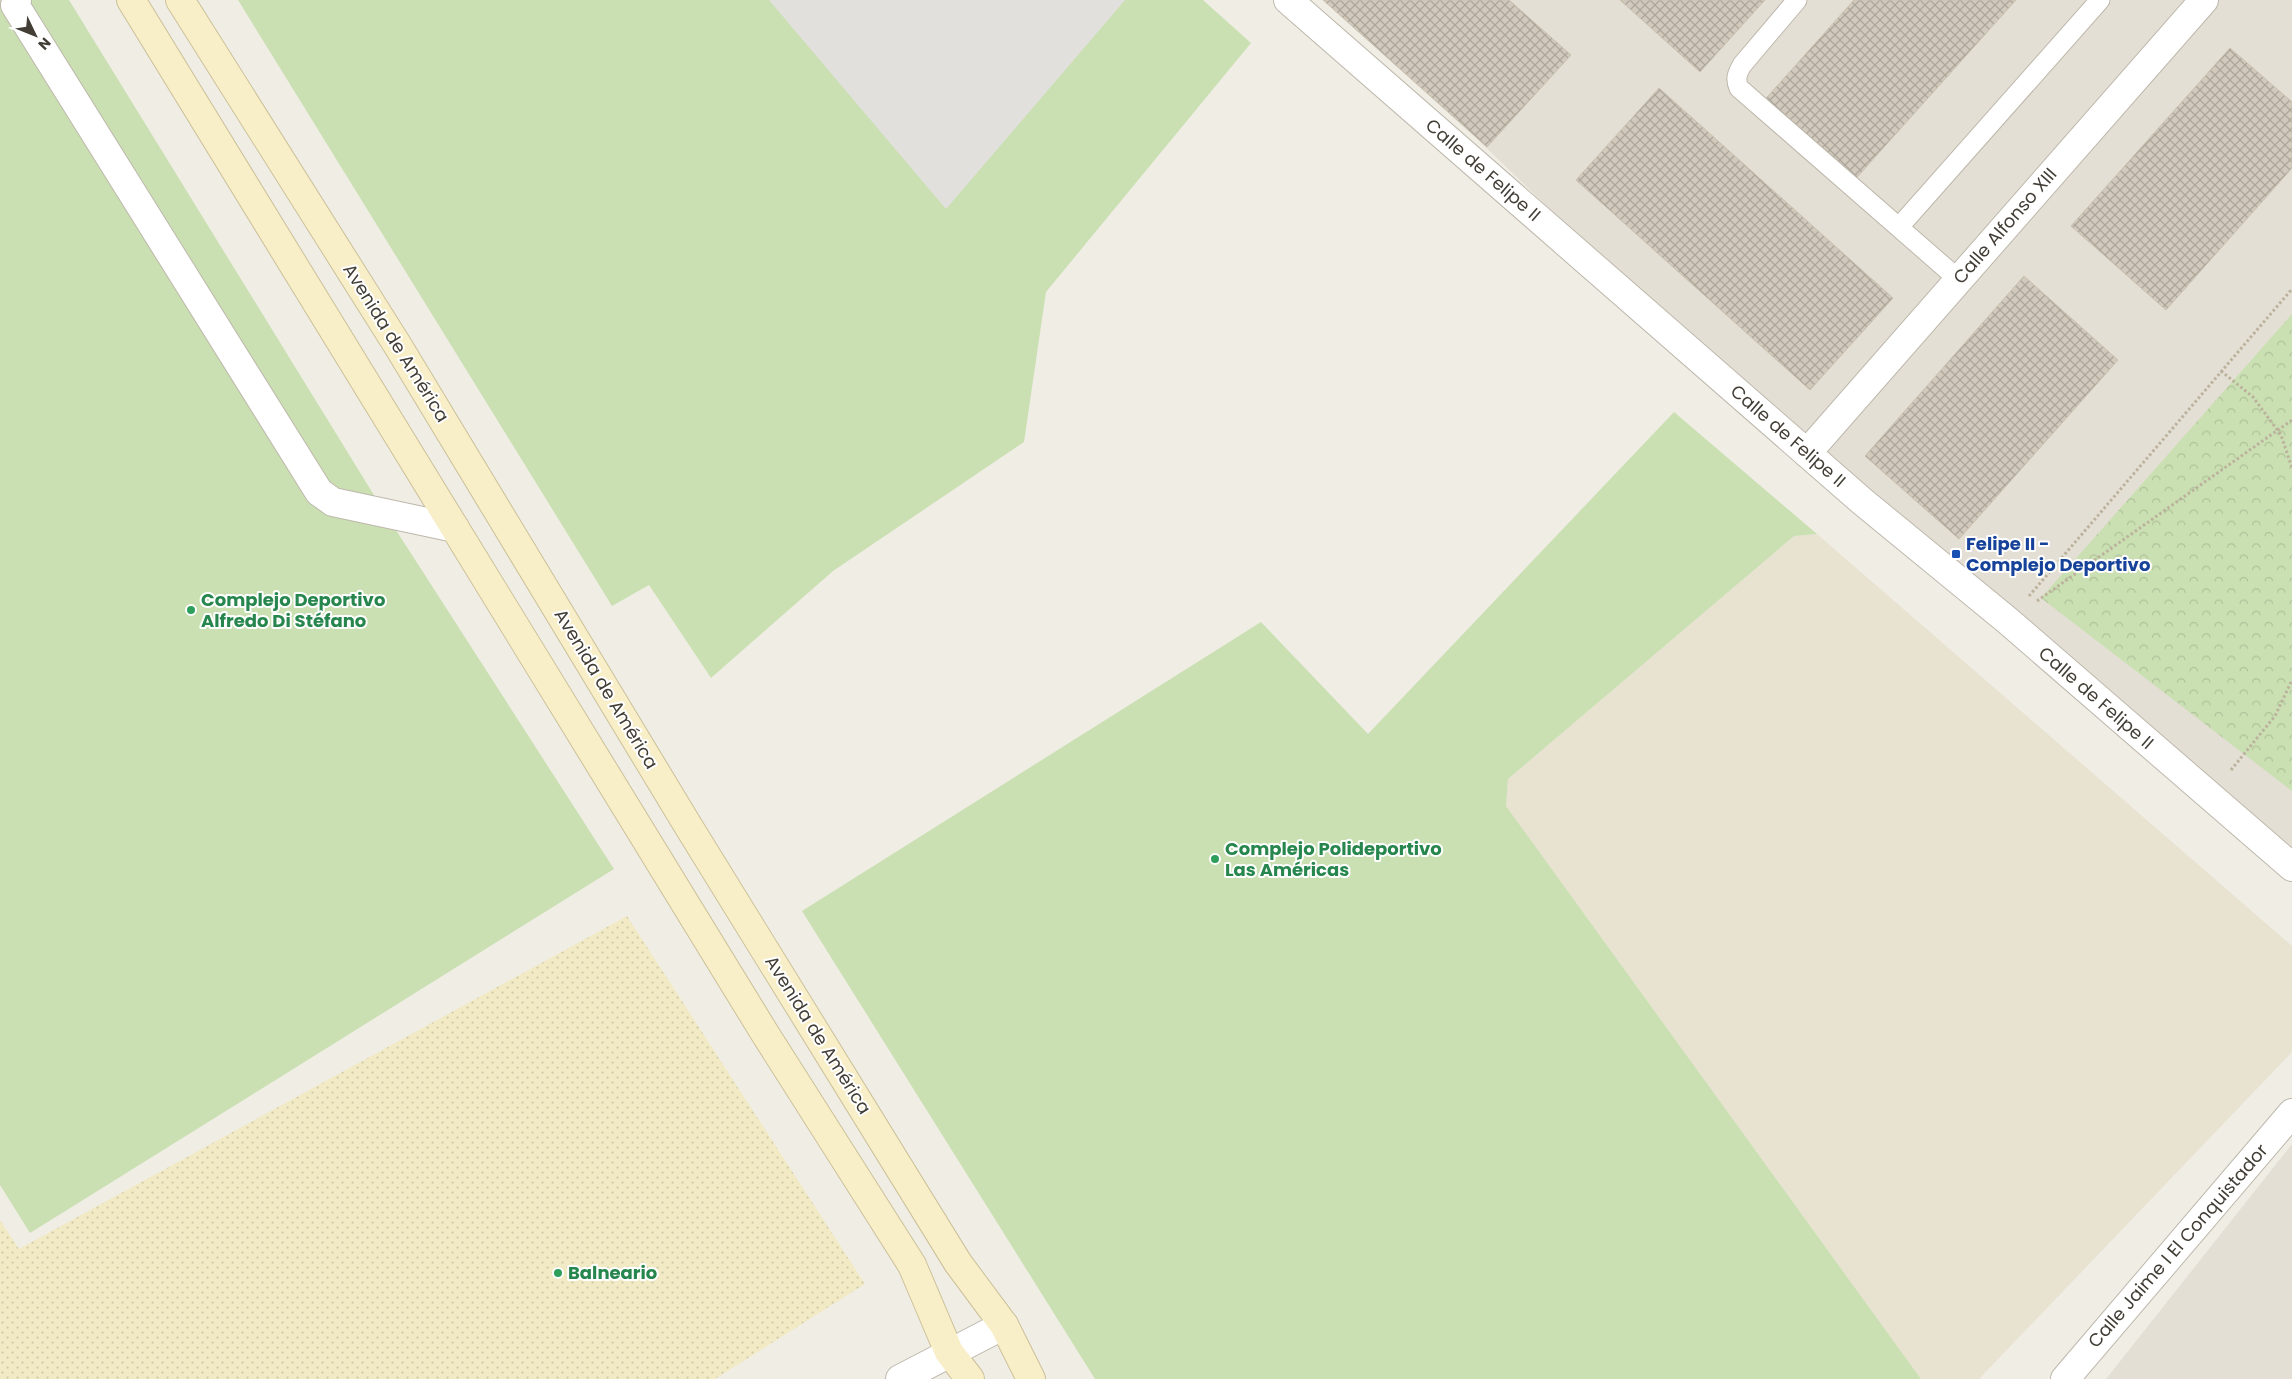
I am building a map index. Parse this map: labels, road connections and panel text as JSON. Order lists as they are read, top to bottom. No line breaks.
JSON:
{"streets":{"main road":["Avenida de América"],"street":["Calle de Felipe II","Calle Alfonso XIII","Calle Jaime I El Conquistador"]},"crossings":[["Calle de Felipe II","Calle Alfonso XIII"]],"places":{"transit":["Felipe II - Complejo Deportivo"],"other":["Complejo Deportivo Alfredo Di Stéfano","Complejo Polideportivo Las Américas","Balneario"]},"north":"bottom right"}
